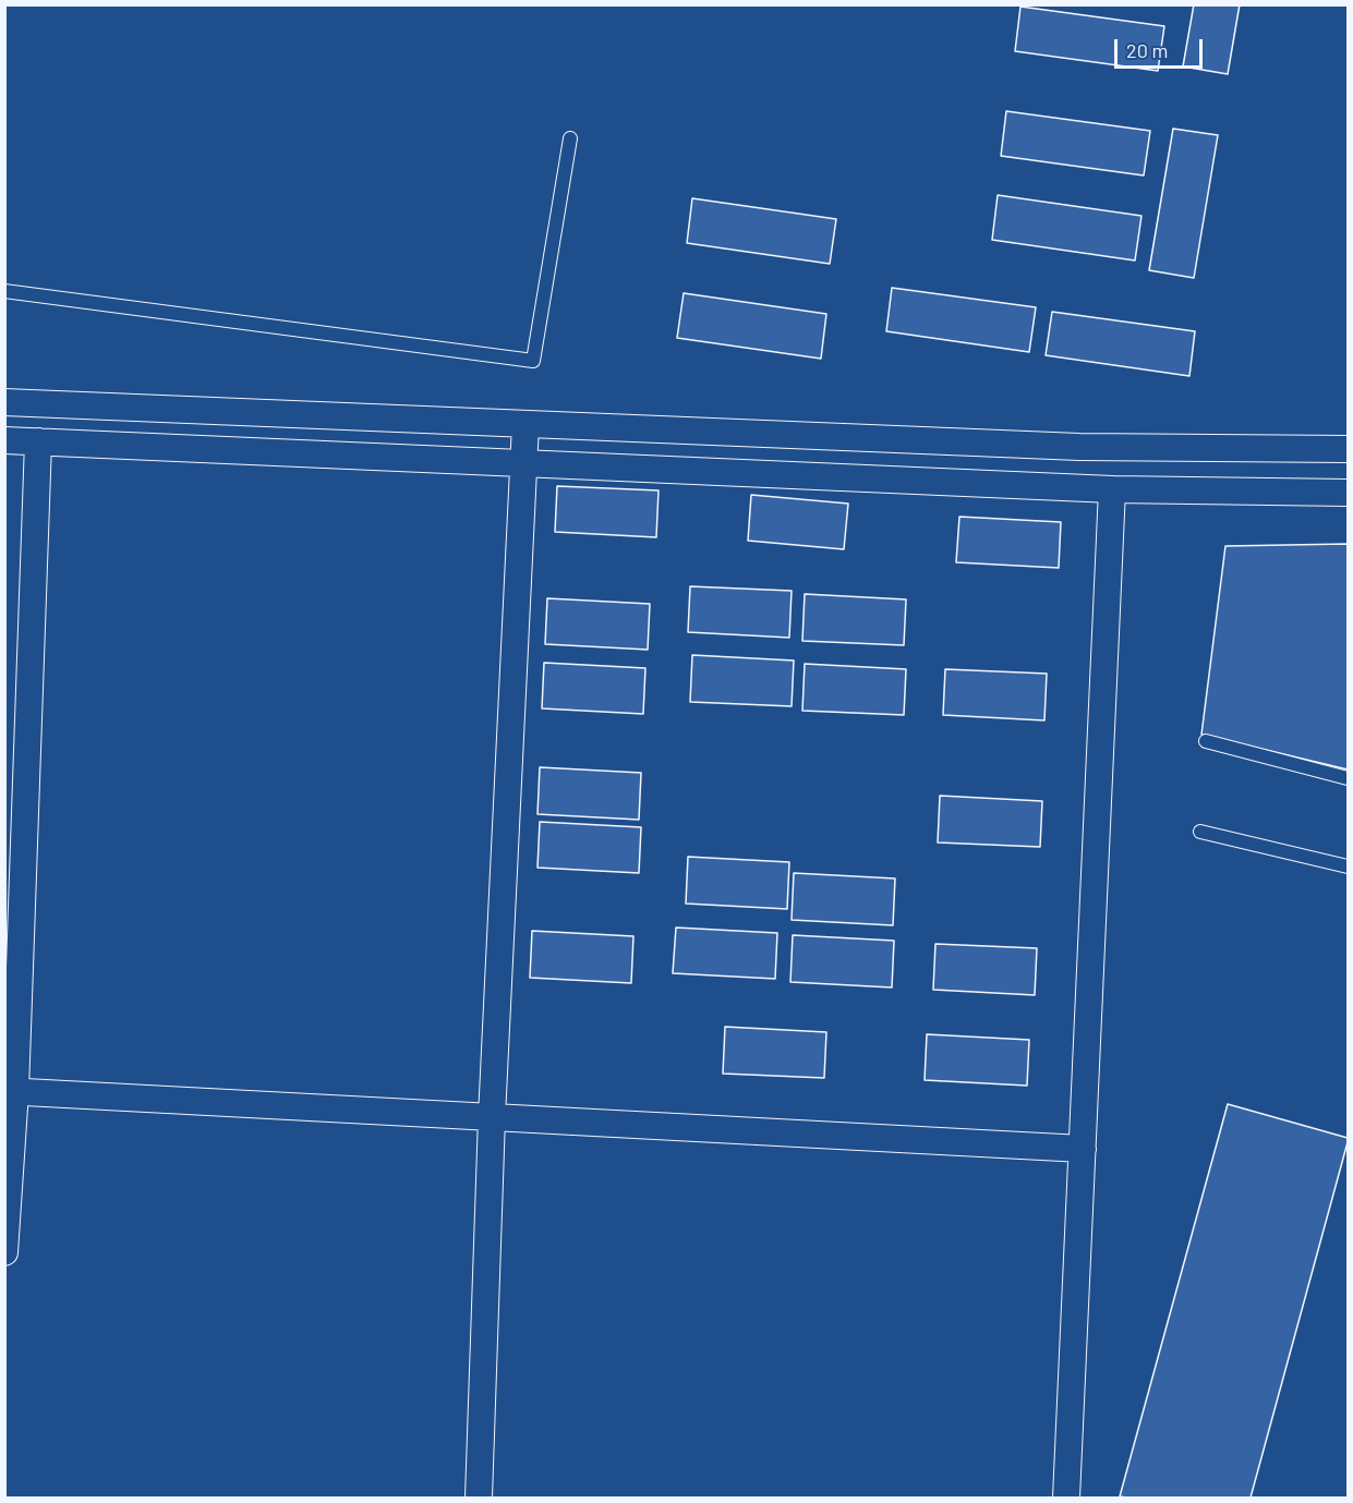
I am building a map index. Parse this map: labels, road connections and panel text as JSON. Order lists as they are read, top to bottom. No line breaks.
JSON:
{"scale_bar":"20 m"}
